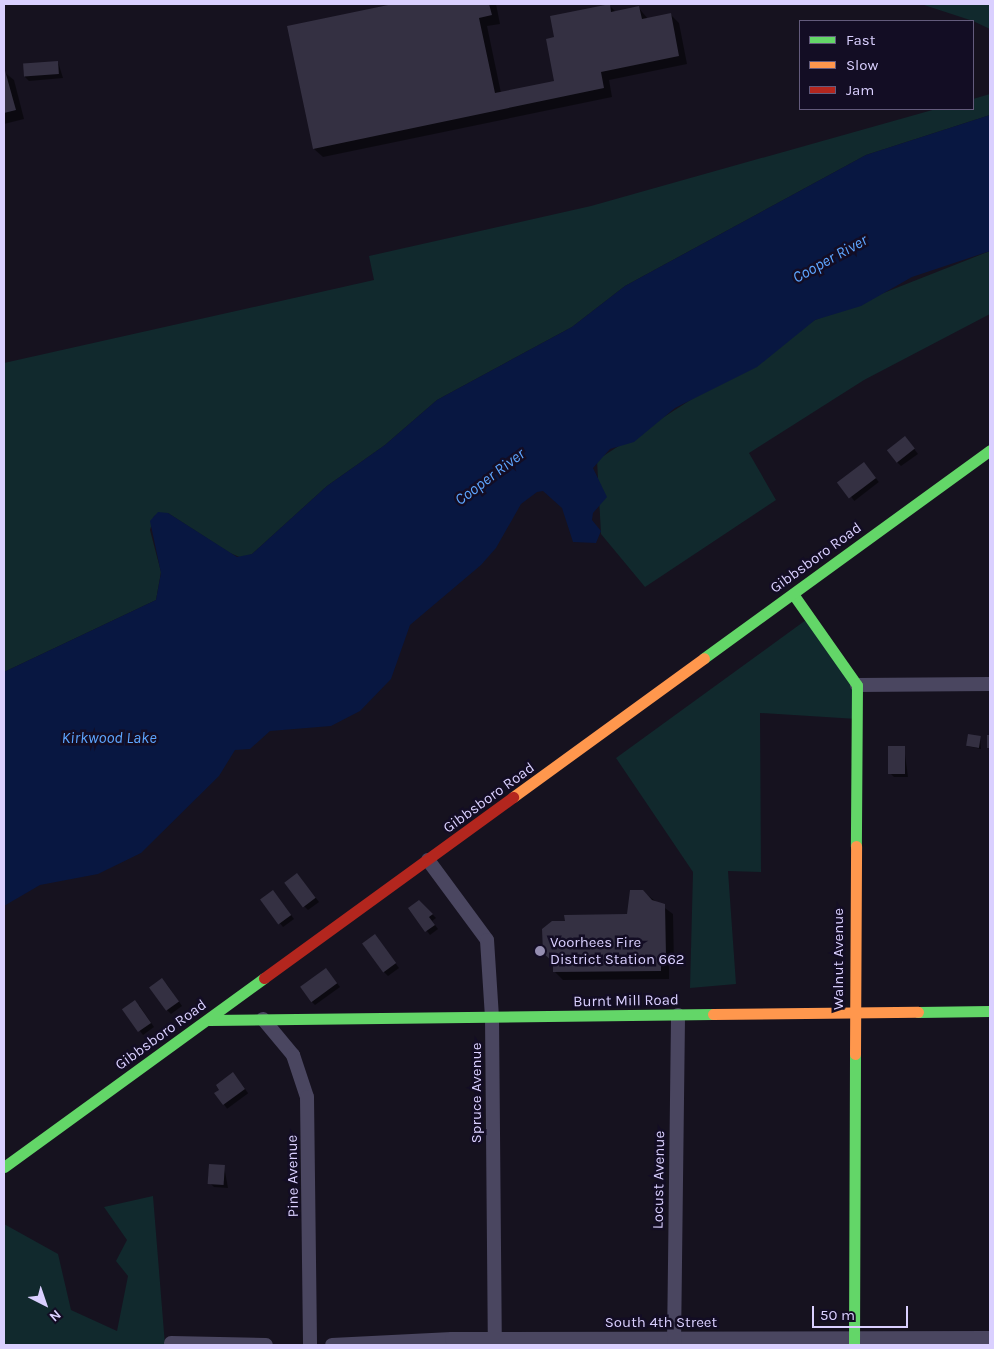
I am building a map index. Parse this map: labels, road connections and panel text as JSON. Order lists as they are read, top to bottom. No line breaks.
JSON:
{"streets":{"street":["Gibbsboro Road","Walnut Avenue","Burnt Mill Road","Spruce Avenue","Pine Avenue","Locust Avenue","South 4th Street"]},"crossings":[["Gibbsboro Road","Burnt Mill Road"],["Gibbsboro Road","Spruce Avenue"],["Walnut Avenue","Burnt Mill Road"],["Walnut Avenue","South 4th Street"],["Burnt Mill Road","Spruce Avenue"],["Burnt Mill Road","Pine Avenue"],["Burnt Mill Road","Locust Avenue"],["Spruce Avenue","South 4th Street"],["Locust Avenue","South 4th Street"]],"water":["Cooper River","Kirkwood Lake"],"places":["Voorhees Fire District Station 662"],"legend":["Fast","Slow","Jam"],"scale_bar":"50 m","north":"bottom right"}
